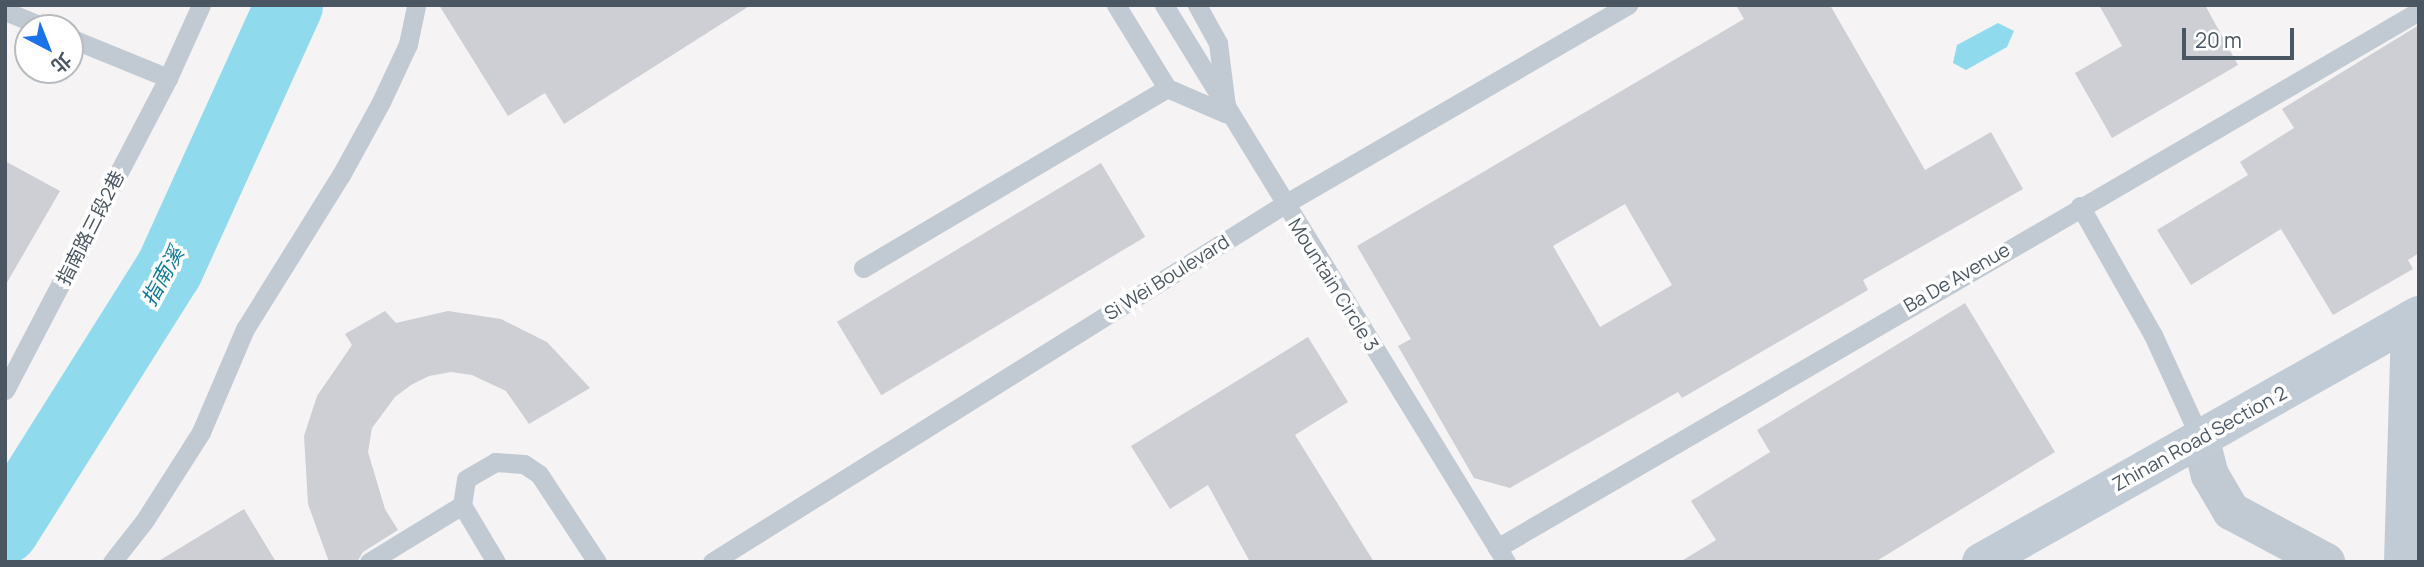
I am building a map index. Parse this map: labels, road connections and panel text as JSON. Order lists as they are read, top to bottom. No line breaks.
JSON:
{"streets":{"street":["Zhinan Road Section 2"],"lane":["指南路三段2巷","Si Wei Boulevard","Ba De Avenue","Mountain Circle 3"]},"crossings":[["Si Wei Boulevard","Mountain Circle 3"],["Ba De Avenue","Mountain Circle 3"]],"water":["指南溪"],"scale_bar":"20 m","north":"bottom right"}
